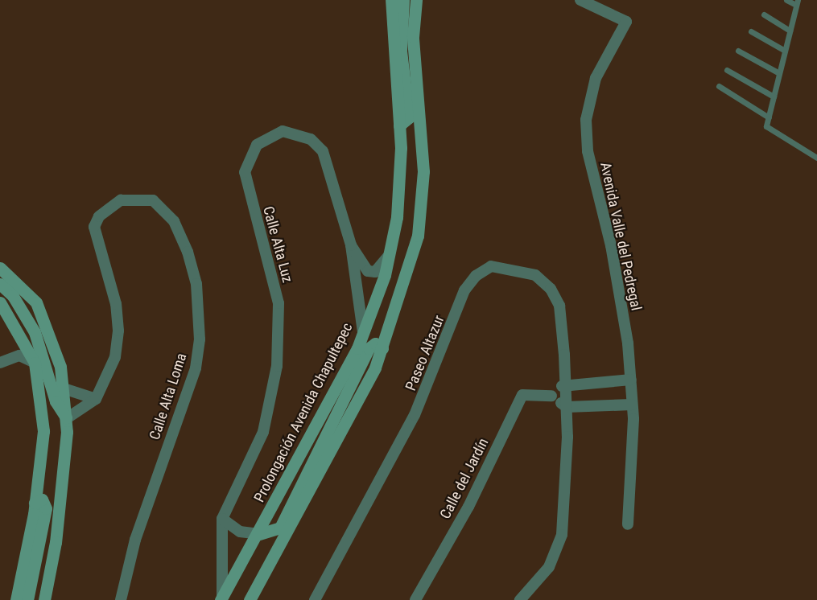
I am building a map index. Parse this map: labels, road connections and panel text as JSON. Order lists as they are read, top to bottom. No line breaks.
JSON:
{"streets":{"street":["Avenida Valle del Pedregal","Calle Alta Luz","Paseo Altazur","Calle Alta Loma","Prolongación Avenida Chapultepec","Calle del Jardín"]},"crossings":[["Calle Alta Luz","Prolongación Avenida Chapultepec"]]}
